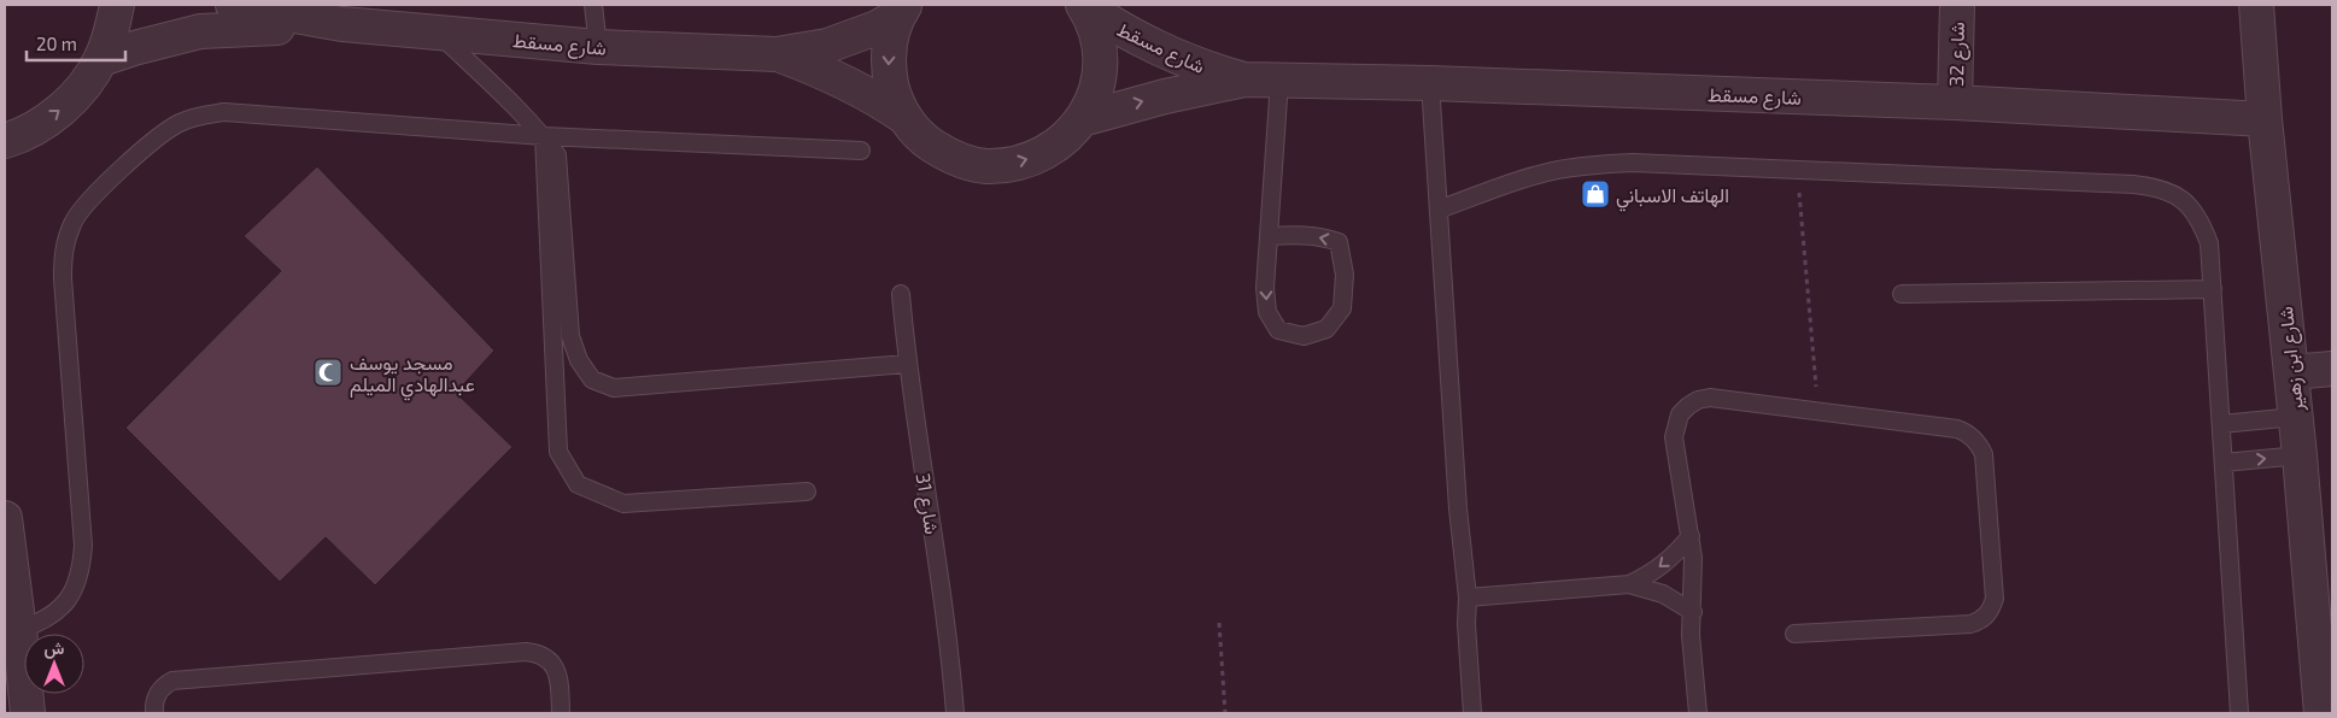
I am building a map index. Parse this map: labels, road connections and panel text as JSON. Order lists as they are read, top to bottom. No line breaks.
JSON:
{"streets":{"street":["شارع مسقط","شارع 32","شارع ابن زهير"],"lane":["شارع 31"]},"crossings":[["شارع مسقط","شارع 32"],["شارع مسقط","شارع ابن زهير"]],"places":{"shop":["الهاتف الاسباني"],"mosque":["مسجد يوسف عبدالهادي الميلم"]},"scale_bar":"20 m","north":"top"}
